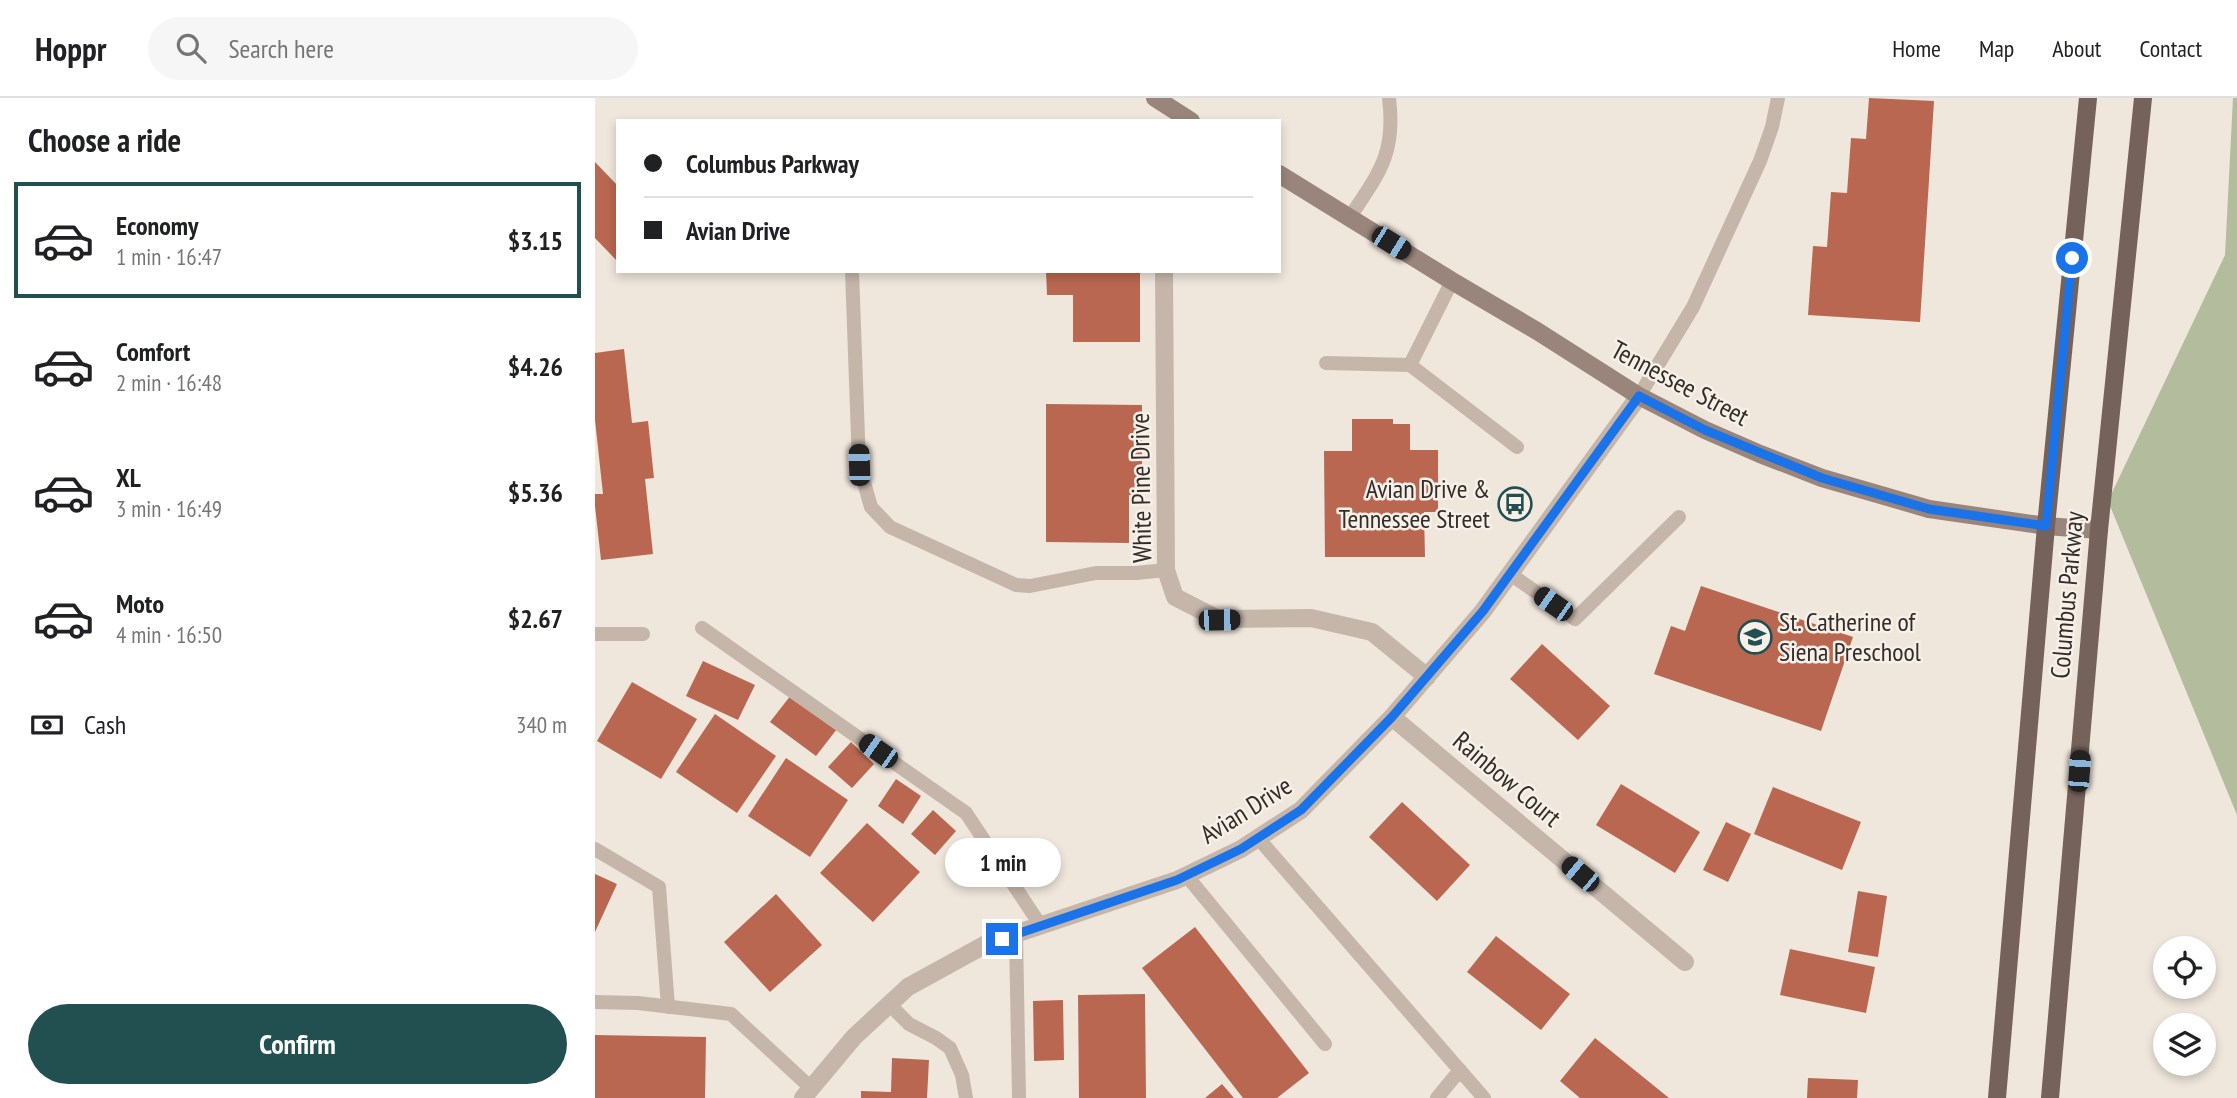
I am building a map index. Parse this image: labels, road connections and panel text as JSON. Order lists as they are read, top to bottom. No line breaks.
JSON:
{"streets":{"main road":["Tennessee Street","Columbus Parkway"],"street":["White Pine Drive","Rainbow Court","Avian Drive"]},"crossings":[["Tennessee Street","Columbus Parkway"],["Tennessee Street","Avian Drive"],["White Pine Drive","Avian Drive"],["Rainbow Court","Avian Drive"]],"places":{"bus stop":["Avian Drive & Tennessee Street"],"school or university":["St. Catherine of Siena Preschool"]},"page":{"header":"Hoppr","search":"Search here","nav":["Home","Map","About","Contact"],"heading":"Choose a ride","banner":["Columbus Parkway","Avian Drive"],"list":[{"name":"Economy","note":"1 min · 16:47","value":"$3.15"},{"name":"Comfort","note":"2 min · 16:48","value":"$4.26"},{"name":"XL","note":"3 min · 16:49","value":"$5.36"},{"name":"Moto","note":"4 min · 16:50","value":"$2.67"}],"pay":["Cash","340 m"],"bubble":"1 min","buttons":"Confirm"}}
